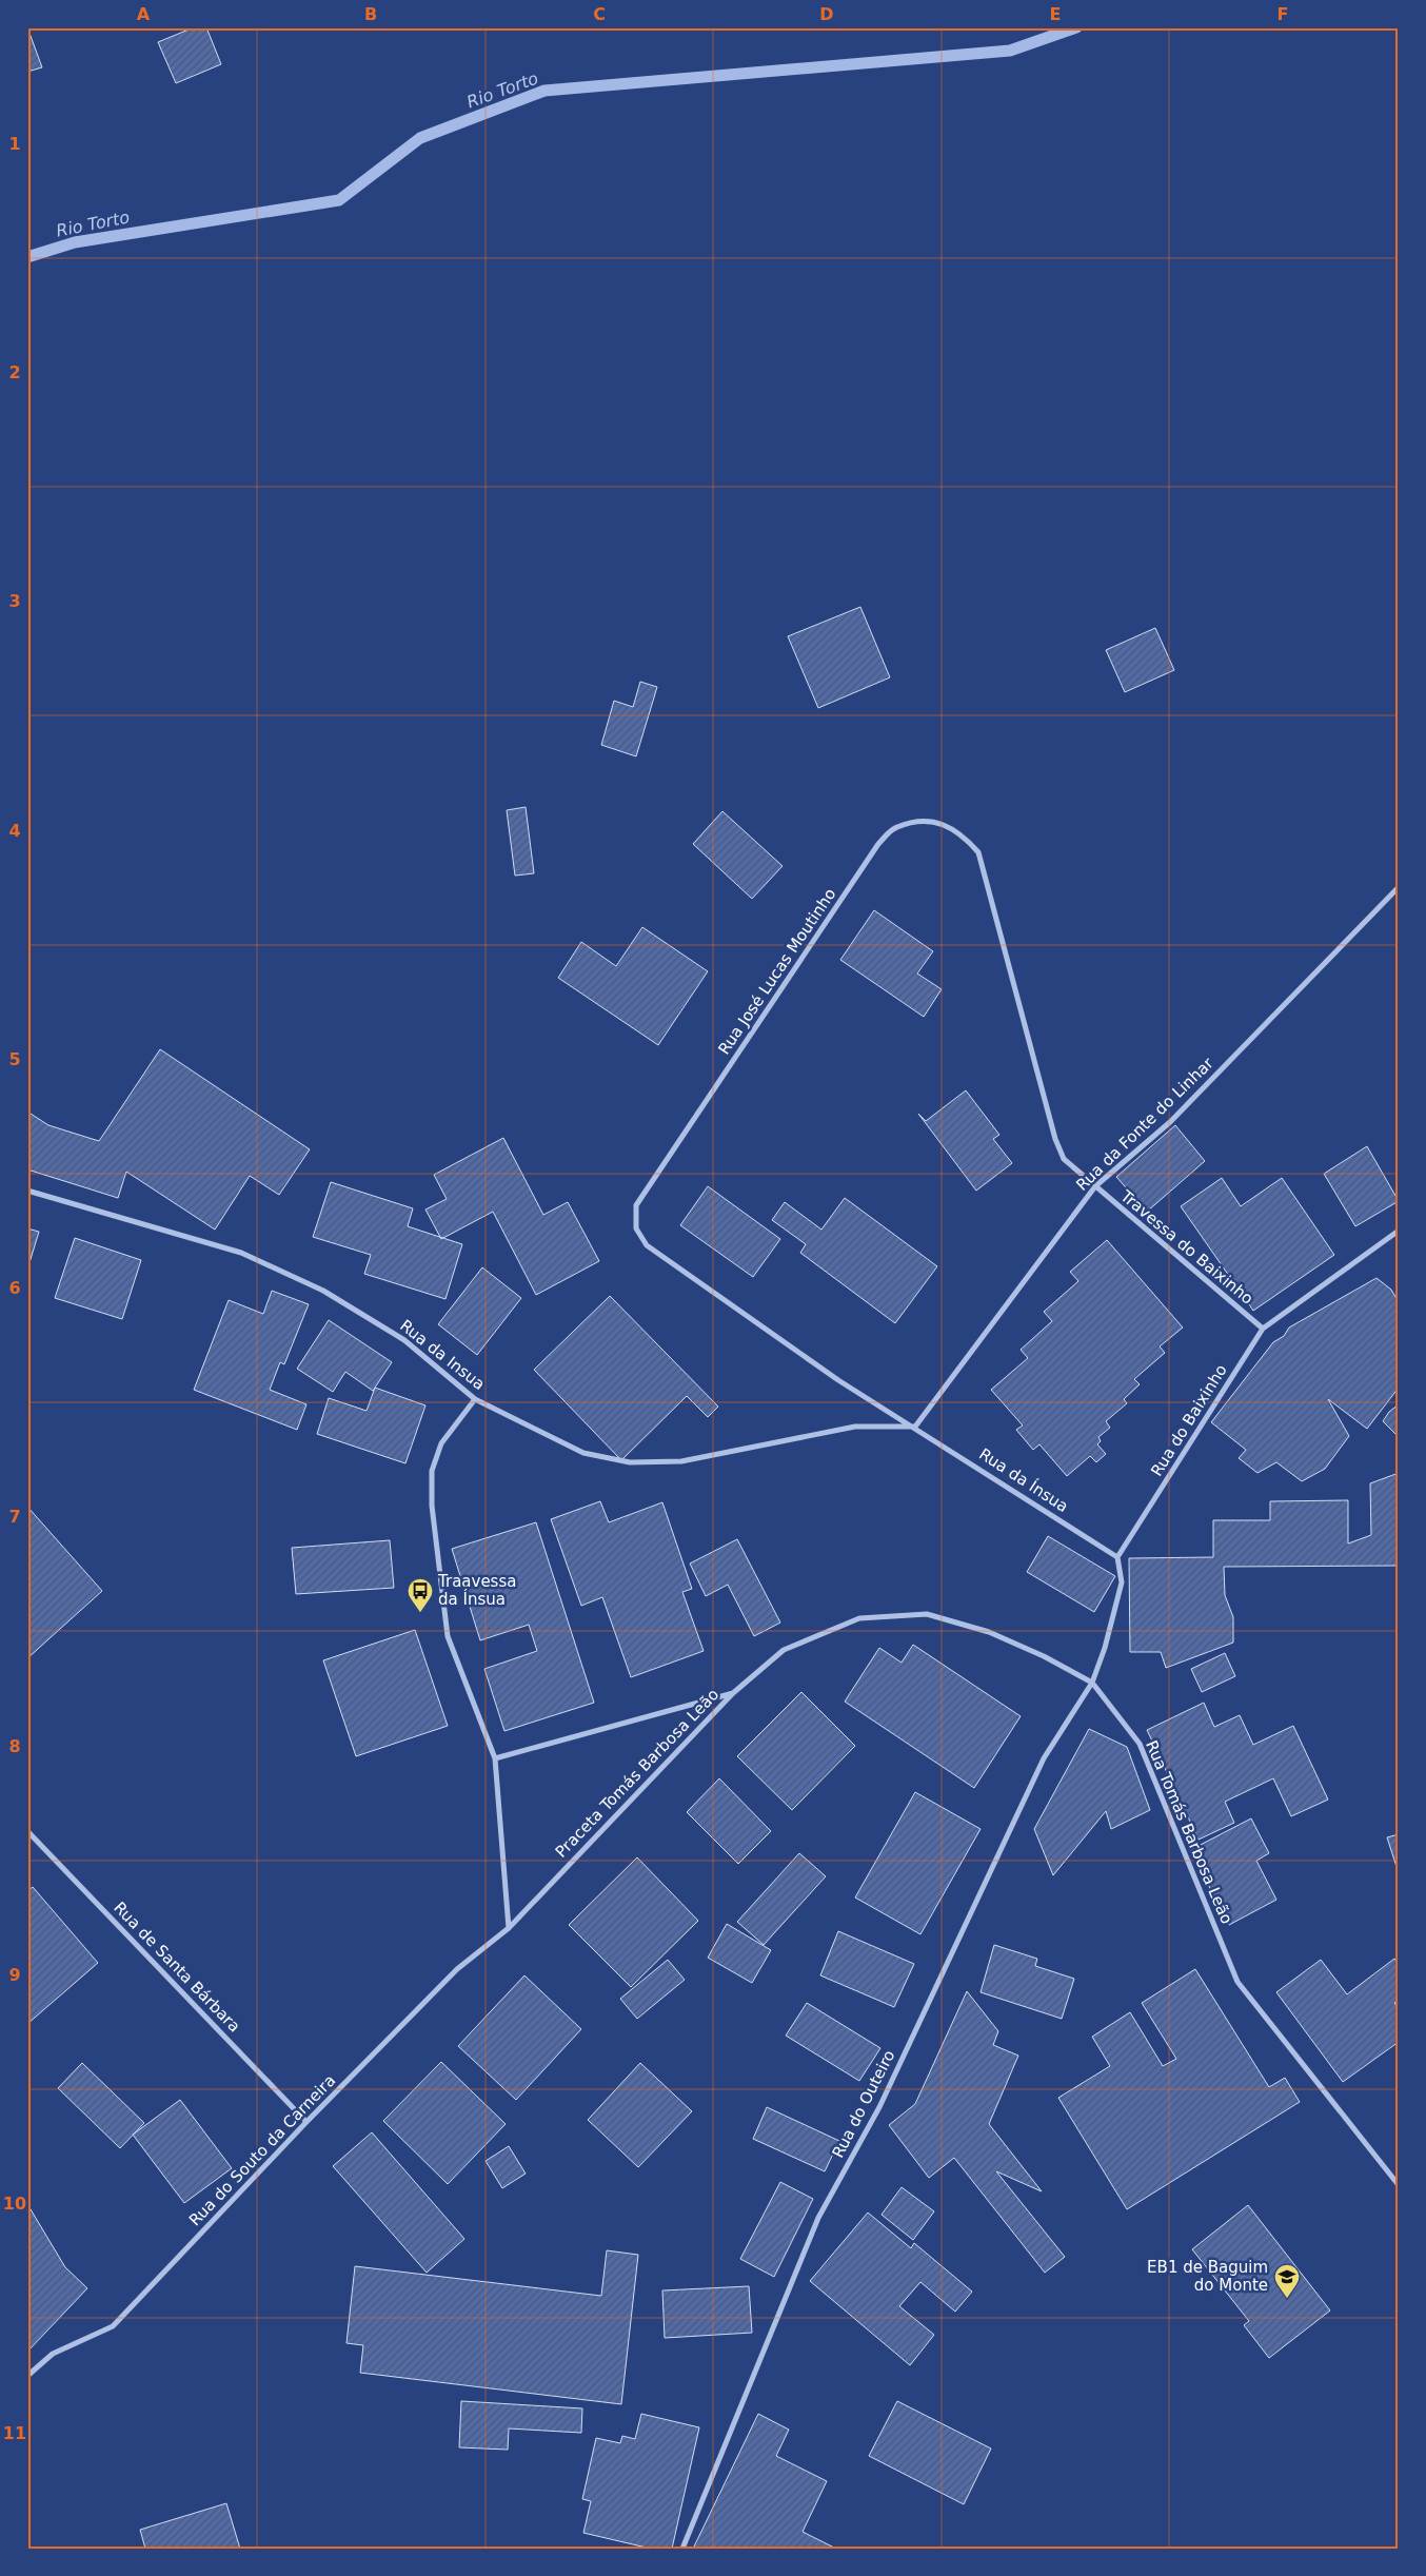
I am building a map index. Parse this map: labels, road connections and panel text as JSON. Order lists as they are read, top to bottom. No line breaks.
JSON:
{"streets":{"street":["Rua José Lucas Moutinho","Rua da Fonte do Linhar","Travessa do Baixinho","Rua da Insua","Rua do Baixinho","Rua da Ínsua","Praceta Tomás Barbosa Leão","Rua Tomás Barbosa Leão","Rua de Santa Bárbara","Rua do Outeiro","Rua do Souto da Carneira"]},"crossings":[["Rua José Lucas Moutinho","Rua da Fonte do Linhar"],["Rua José Lucas Moutinho","Travessa do Baixinho"],["Rua José Lucas Moutinho","Rua da Insua"],["Rua José Lucas Moutinho","Rua da Ínsua"],["Rua da Fonte do Linhar","Travessa do Baixinho"],["Rua da Fonte do Linhar","Rua da Insua"],["Rua da Fonte do Linhar","Rua da Ínsua"],["Travessa do Baixinho","Rua do Baixinho"],["Rua da Insua","Rua da Ínsua"],["Rua do Baixinho","Rua da Ínsua"],["Praceta Tomás Barbosa Leão","Rua Tomás Barbosa Leão"],["Praceta Tomás Barbosa Leão","Rua do Souto da Carneira"],["Rua Tomás Barbosa Leão","Rua do Outeiro"],["Rua de Santa Bárbara","Rua do Souto da Carneira"]],"water":["Rio Torto"],"places":{"bus stop":["Traavessa da Ínsua"],"school or university":["EB1 de Baguim do Monte"]},"grid":{"columns":["A","B","C","D","E","F"],"rows":["1","2","3","4","5","6","7","8","9","10","11"]}}
